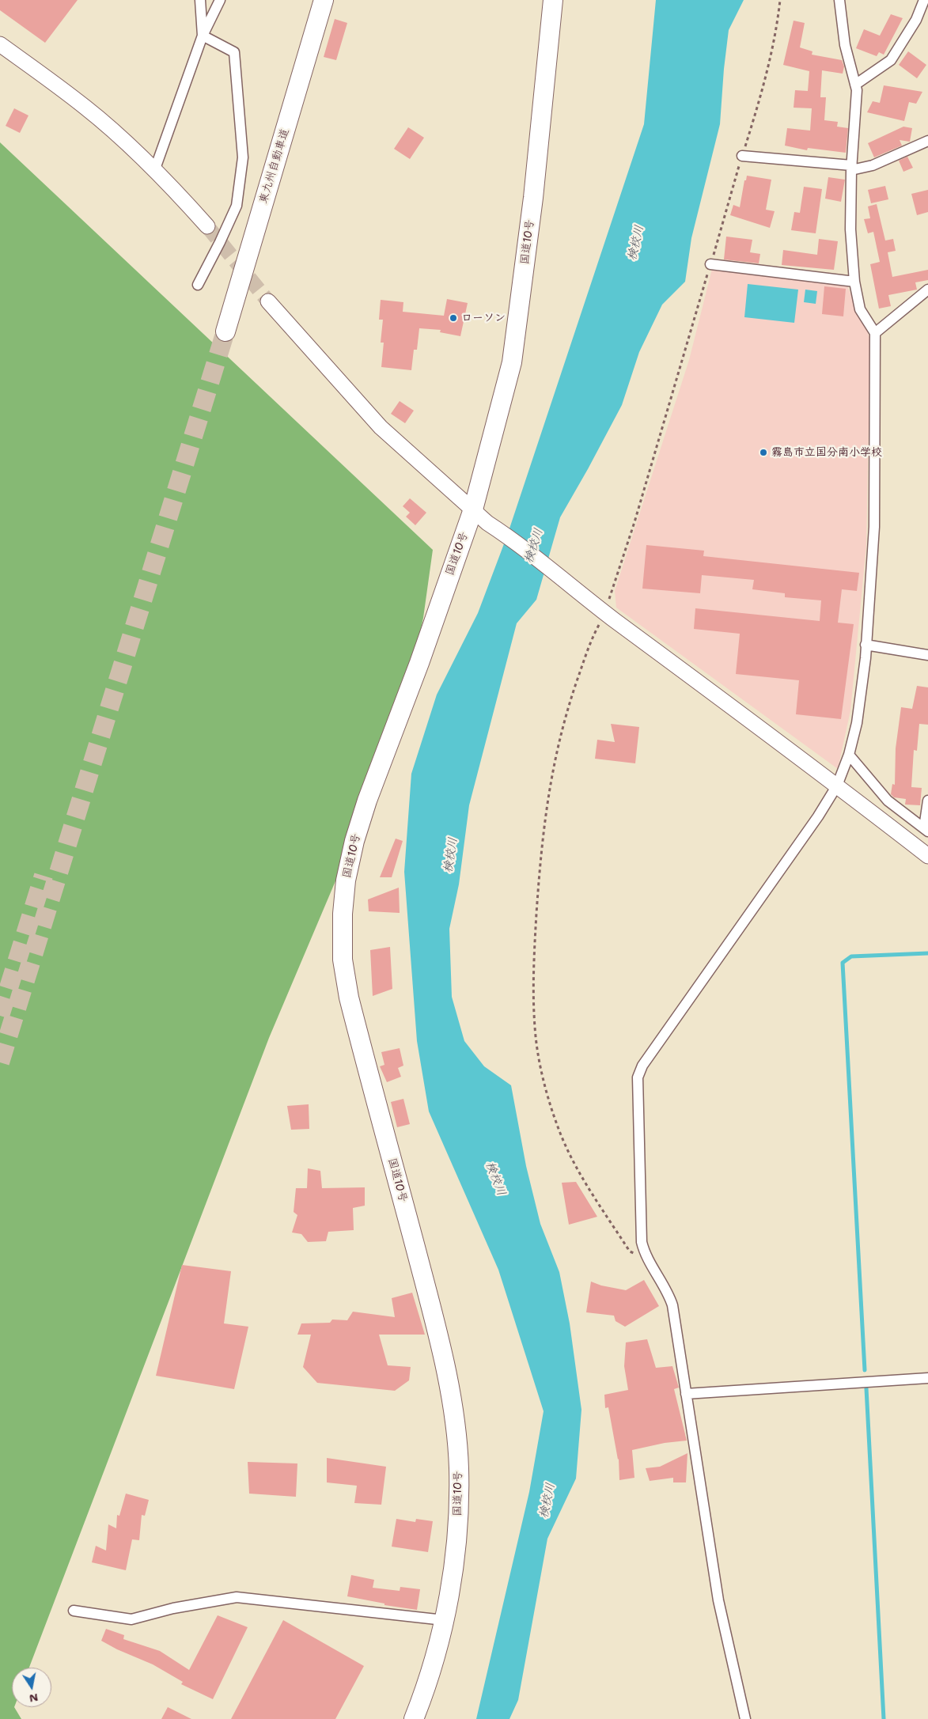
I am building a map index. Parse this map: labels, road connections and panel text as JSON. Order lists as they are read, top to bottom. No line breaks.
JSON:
{"streets":{"highway":["東九州自動車道","国道10号"]},"water":["検校川"],"places":["ローソン","霧島市立国分南小学校"],"north":"bottom"}
